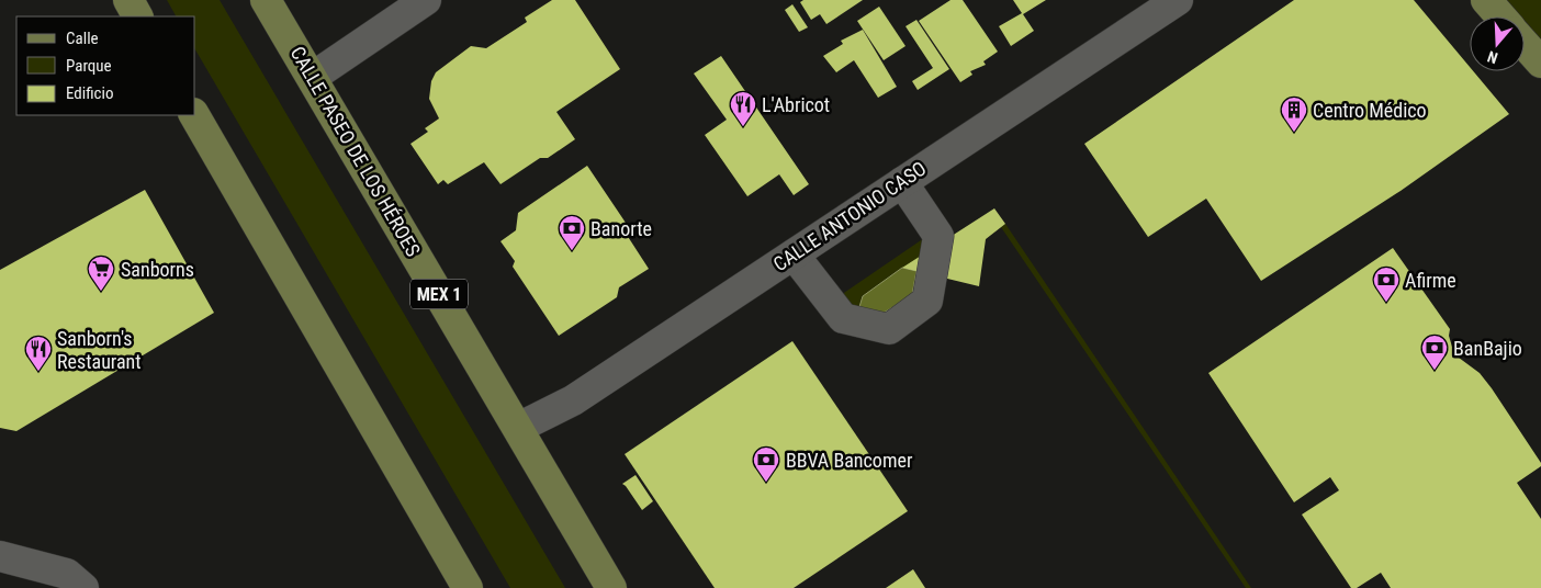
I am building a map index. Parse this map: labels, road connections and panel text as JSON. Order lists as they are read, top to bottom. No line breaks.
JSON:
{"streets":{"main road":["CALLE PASEO DE LOS HÉROES","MEX 1"],"street":["CALLE ANTONIO CASO"]},"crossings":[["CALLE PASEO DE LOS HÉROES","CALLE ANTONIO CASO"]],"places":{"restaurant":["L'Abricot","Sanborn's Restaurant"],"building":["Centro Médico"],"bank":["Banorte","Afirme","BanBajio","BBVA Bancomer"],"supermarket":["Sanborns"]},"legend":["Calle","Parque","Edificio"],"north":"bottom"}
